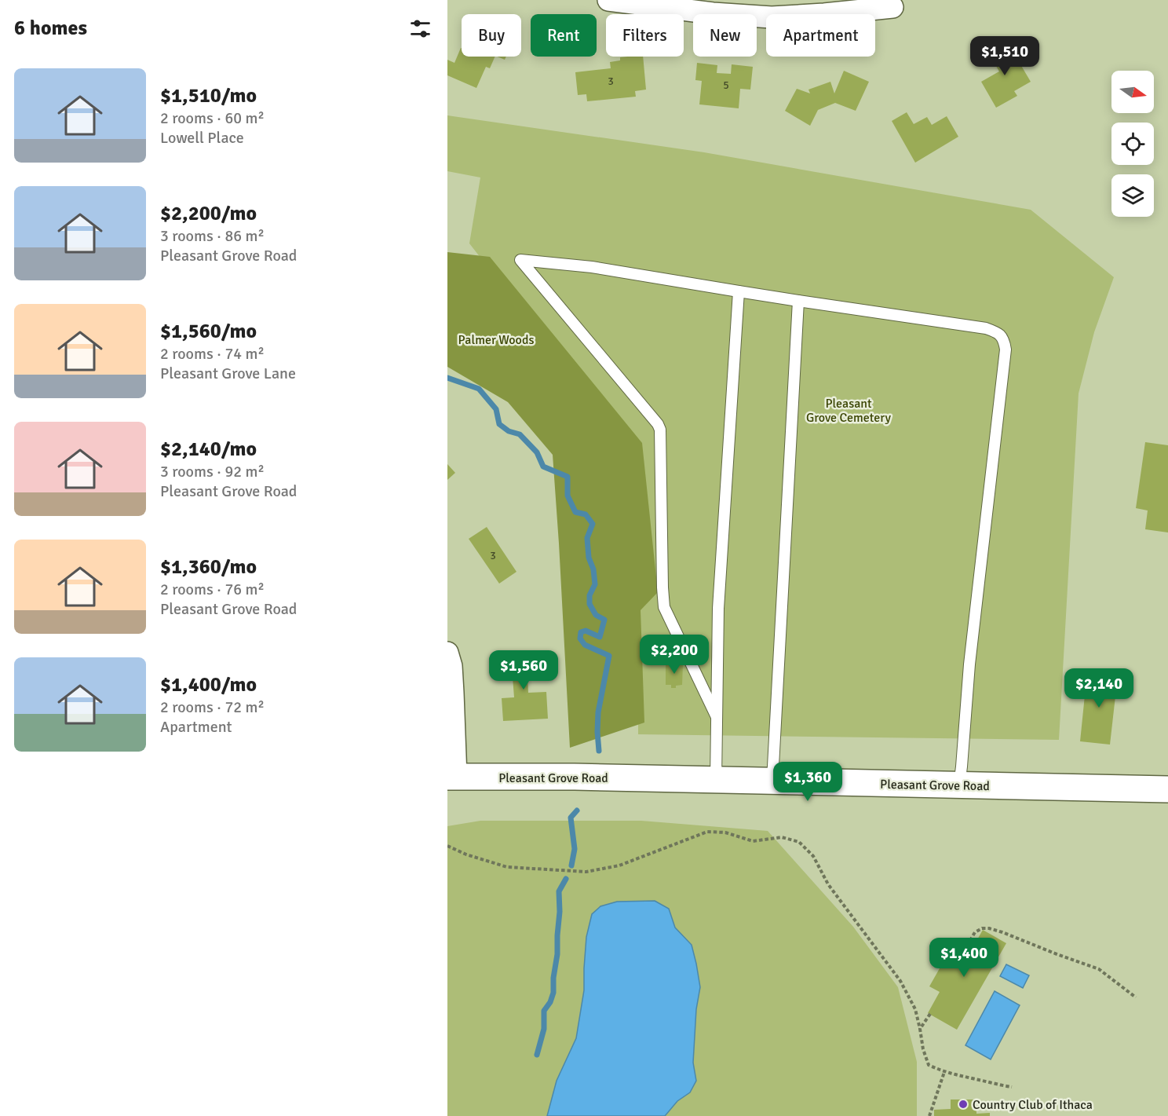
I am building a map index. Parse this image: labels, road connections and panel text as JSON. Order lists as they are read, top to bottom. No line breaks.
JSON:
{"streets":{"street":["Pleasant Grove Road"]},"parks":["Palmer Woods","Pleasant Grove Cemetery"],"places":["Country Club of Ithaca"],"house_numbers":["3","5","3"],"north":"right","page":{"heading":"6 homes","chip":["Buy","Rent","Filters","New","Apartment"],"price":["$1,510","$2,200","$1,560","$2,140","$1,360","$1,400"],"list":[{"name":"$1,510/mo","note":"2 rooms · 60 m² · Lowell Place"},{"name":"$2,200/mo","note":"3 rooms · 86 m² · Pleasant Grove Road"},{"name":"$1,560/mo","note":"2 rooms · 74 m² · Pleasant Grove Lane"},{"name":"$2,140/mo","note":"3 rooms · 92 m² · Pleasant Grove Road"},{"name":"$1,360/mo","note":"2 rooms · 76 m² · Pleasant Grove Road"},{"name":"$1,400/mo","note":"2 rooms · 72 m² · Apartment"}]}}
